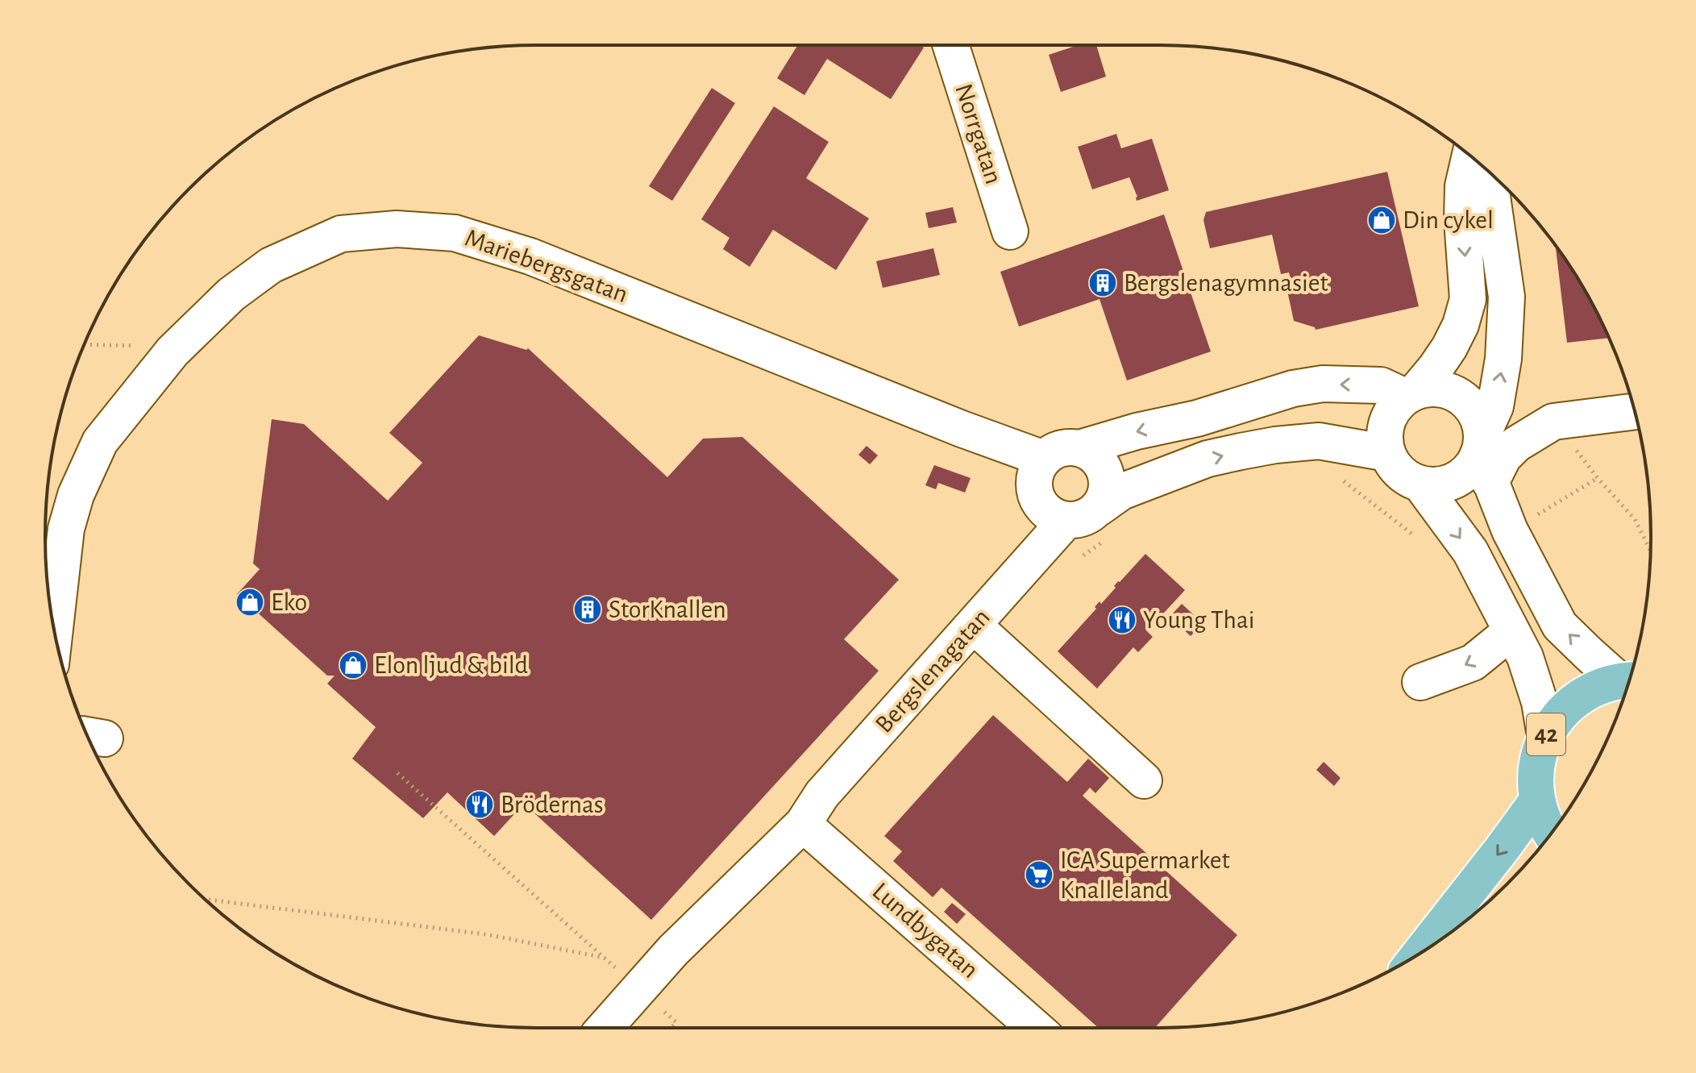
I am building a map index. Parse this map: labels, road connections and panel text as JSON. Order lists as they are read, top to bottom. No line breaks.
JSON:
{"streets":{"main road":["42"],"street":["Norrgatan","Mariebergsgatan","Bergslenagatan","Lundbygatan"]},"crossings":[["Mariebergsgatan","Bergslenagatan"],["Bergslenagatan","Lundbygatan"]],"places":{"shop":["Din cykel","Eko","Elon ljud & bild"],"building":["Bergslenagymnasiet","StorKnallen"],"restaurant":["Young Thai","Brödernas"],"supermarket":["ICA Supermarket Knalleland"]}}
